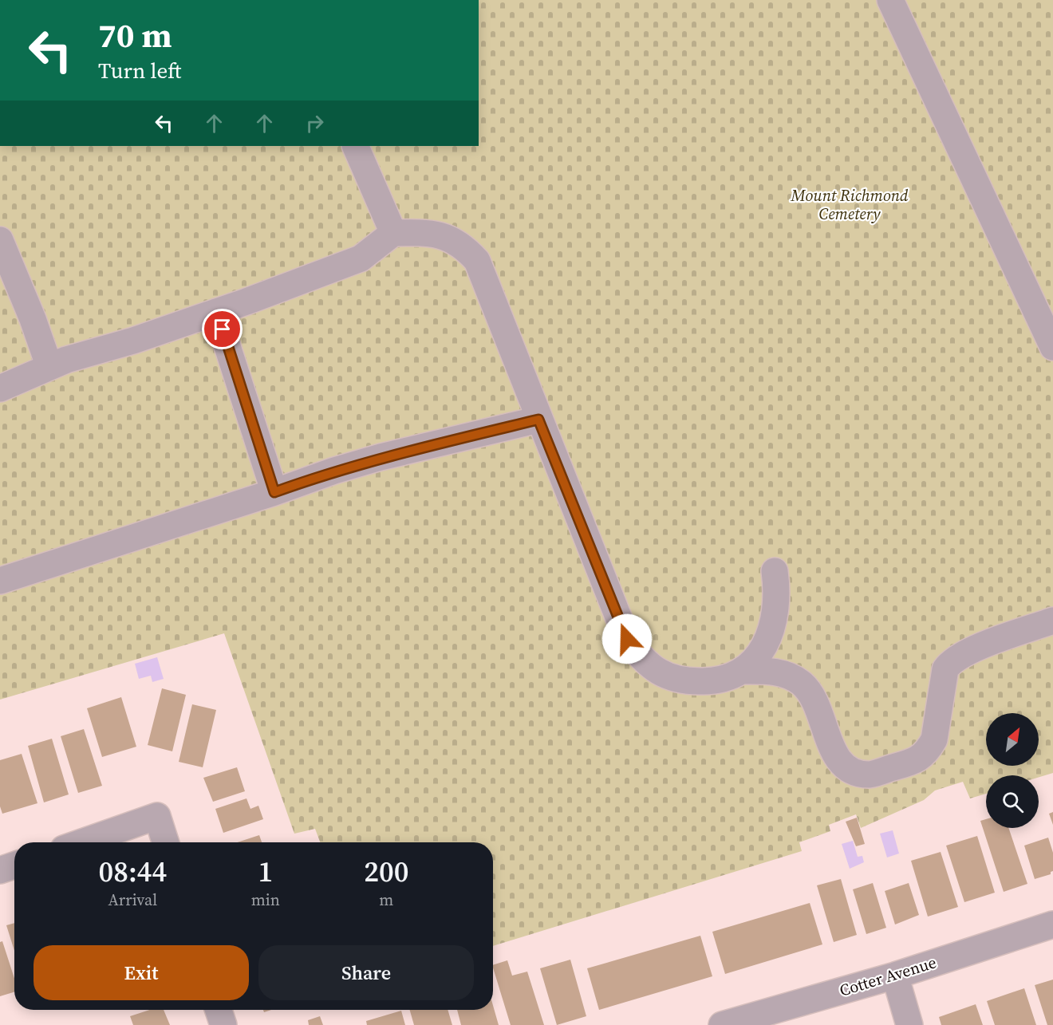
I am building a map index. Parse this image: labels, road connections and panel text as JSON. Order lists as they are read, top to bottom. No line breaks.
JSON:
{"streets":{"street":["Cotter Avenue"]},"parks":["Mount Richmond Cemetery"],"north":"top right","page":{"turn":["70 m","Turn left"],"eta":["08:44","Arrival","1","min","200","m"],"buttons":["Exit","Share"]}}
